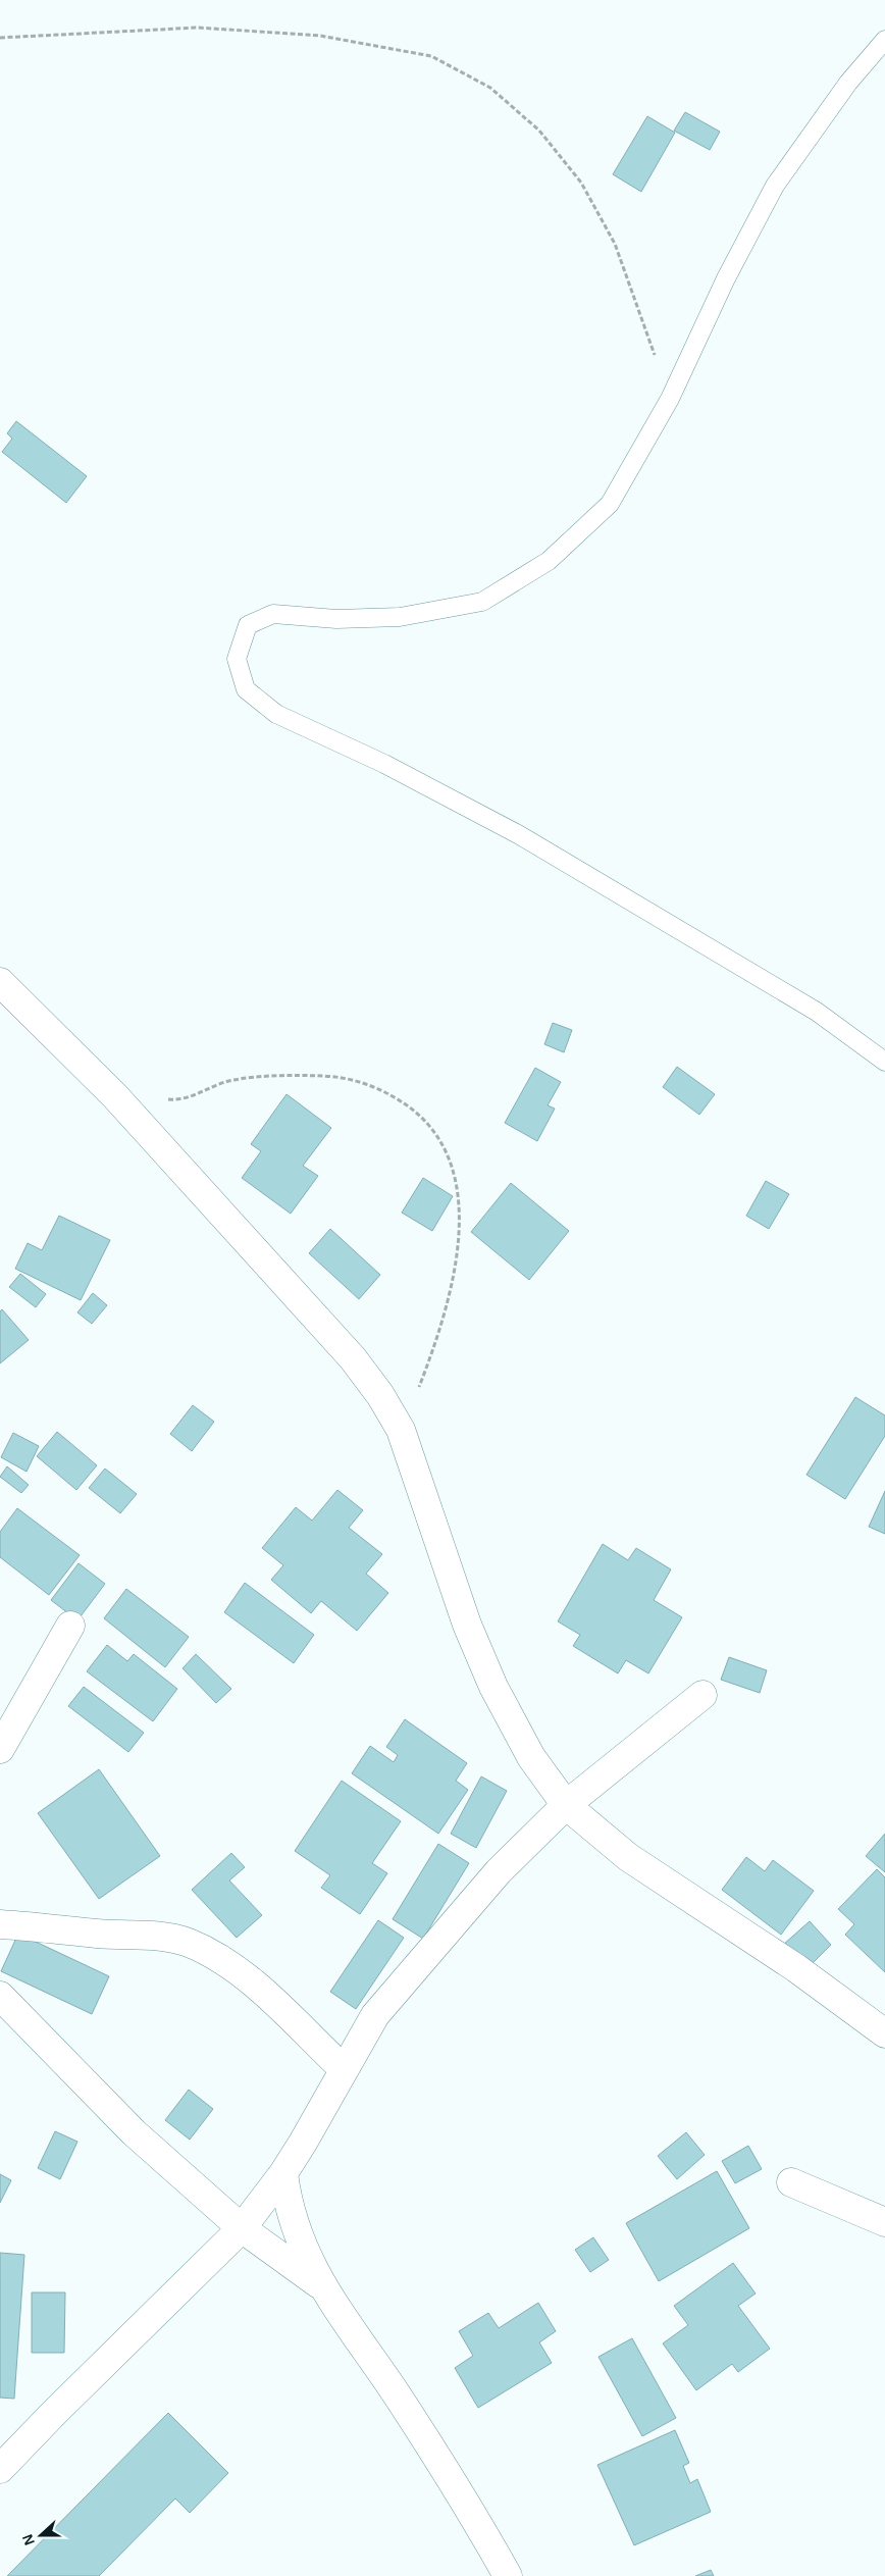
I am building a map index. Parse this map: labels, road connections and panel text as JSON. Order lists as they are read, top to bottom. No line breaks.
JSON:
{"north":"left"}
